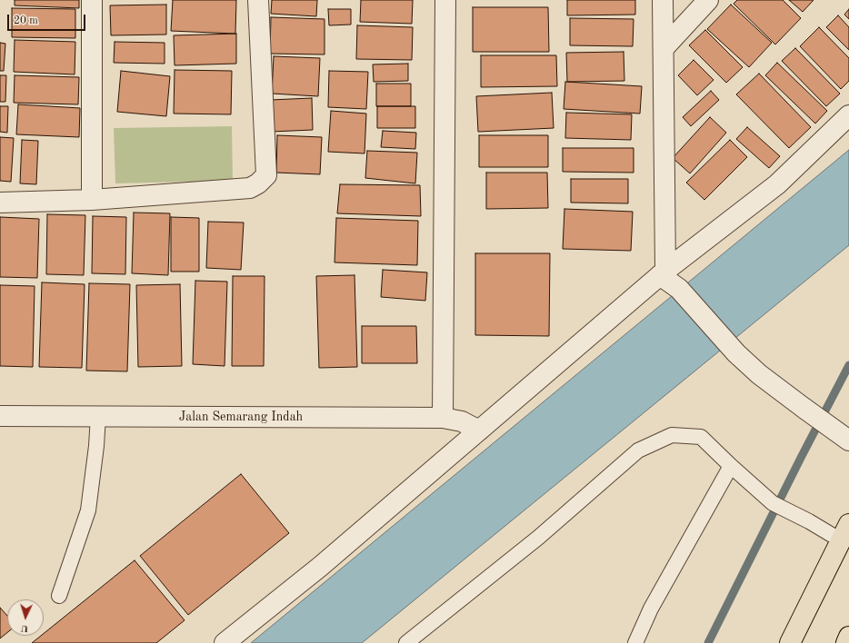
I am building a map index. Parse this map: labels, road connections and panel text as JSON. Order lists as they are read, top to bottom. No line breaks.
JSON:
{"streets":{"street":["Jalan Semarang Indah"]},"scale_bar":"20 m","north":"bottom"}
